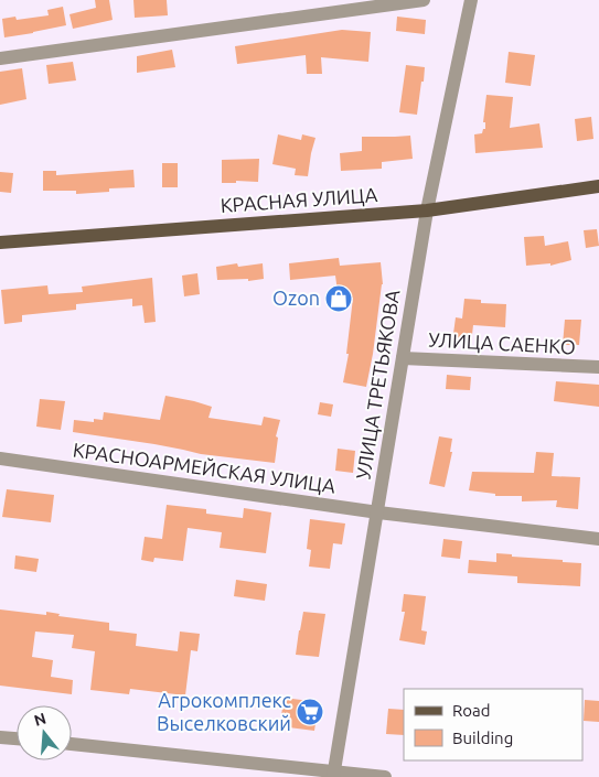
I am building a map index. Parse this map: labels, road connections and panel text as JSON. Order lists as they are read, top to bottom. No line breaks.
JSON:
{"streets":{"main road":["КРАСНАЯ УЛИЦА"],"street":["УЛИЦА САЕНКО","УЛИЦА ТРЕТЬЯКОВА","КРАСНОАРМЕЙСКАЯ УЛИЦА"]},"crossings":[["КРАСНАЯ УЛИЦА","УЛИЦА ТРЕТЬЯКОВА"],["УЛИЦА САЕНКО","УЛИЦА ТРЕТЬЯКОВА"],["УЛИЦА ТРЕТЬЯКОВА","КРАСНОАРМЕЙСКАЯ УЛИЦА"]],"places":{"shop":["Ozon"],"supermarket":["Агрокомплекс Выселковский"]},"legend":["Road","Building"],"north":"top"}
